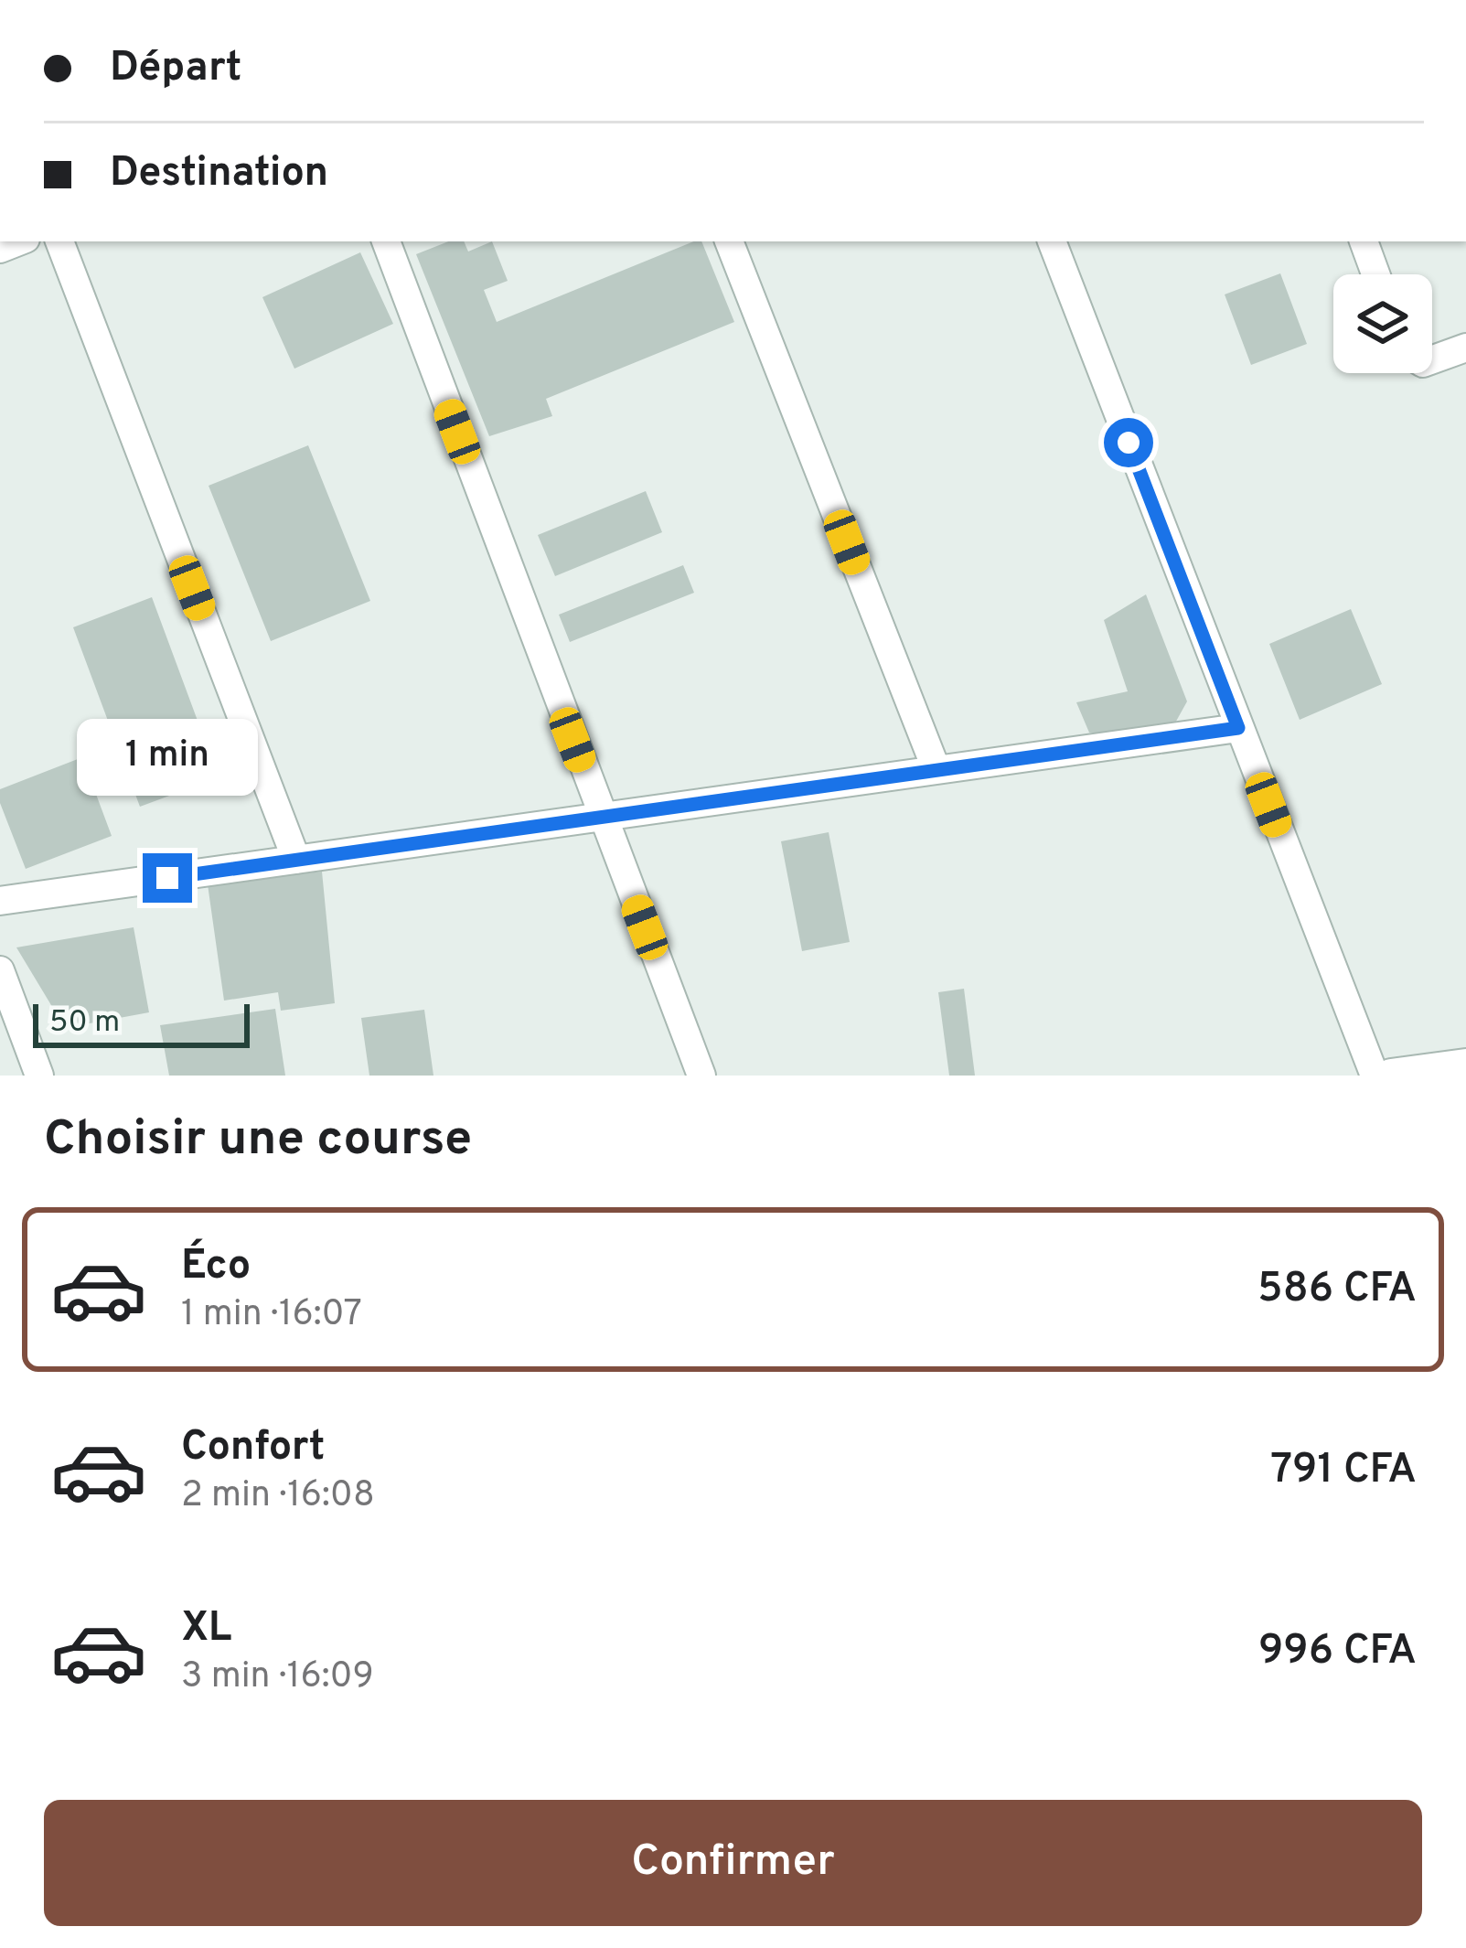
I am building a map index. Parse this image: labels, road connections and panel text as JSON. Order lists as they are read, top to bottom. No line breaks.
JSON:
{"scale_bar":"50 m","page":{"banner":["Départ","Destination"],"bubble":"1 min","scale":"50 m","heading":"Choisir une course","list":[{"name":"Éco","note":"1 min · 16:07","value":"586 CFA"},{"name":"Confort","note":"2 min · 16:08","value":"791 CFA"},{"name":"XL","note":"3 min · 16:09","value":"996 CFA"}],"buttons":"Confirmer"}}
